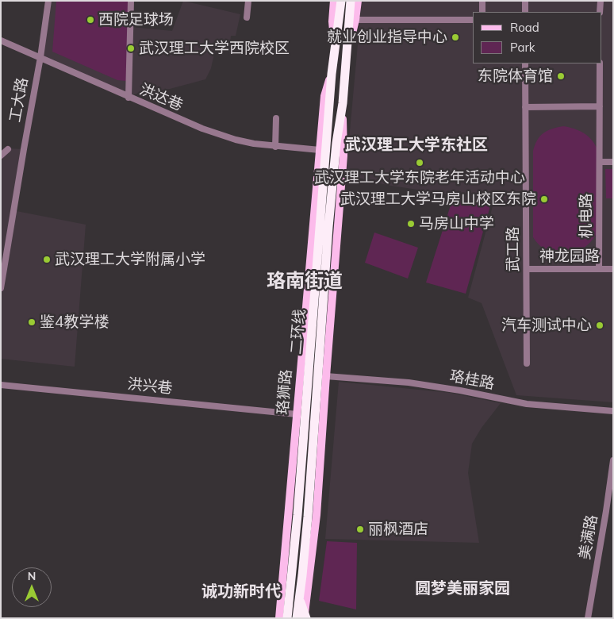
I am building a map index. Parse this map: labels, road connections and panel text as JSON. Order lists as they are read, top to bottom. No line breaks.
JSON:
{"streets":{"highway":["二环线"],"main road":["珞狮路"],"street":["洪达巷","工大路","机电路","武工路","神龙园路","珞桂路","洪兴巷","美满路"]},"crossings":[["洪达巷","工大路"],["洪达巷","珞狮路"],["机电路","神龙园路"],["武工路","神龙园路"],["二环线","珞狮路"],["洪兴巷","珞狮路"]],"districts":["武汉理工大学东社区","珞南街道","圆梦美丽家园","诚功新时代"],"places":["西院足球场","就业创业指导中心","武汉理工大学西院校区","东院体育馆","武汉理工大学东院老年活动中心","武汉理工大学马房山校区东院","马房山中学","武汉理工大学附属小学","鉴4教学楼","汽车测试中心","丽枫酒店"],"legend":["Road","Park"],"north":"top"}
